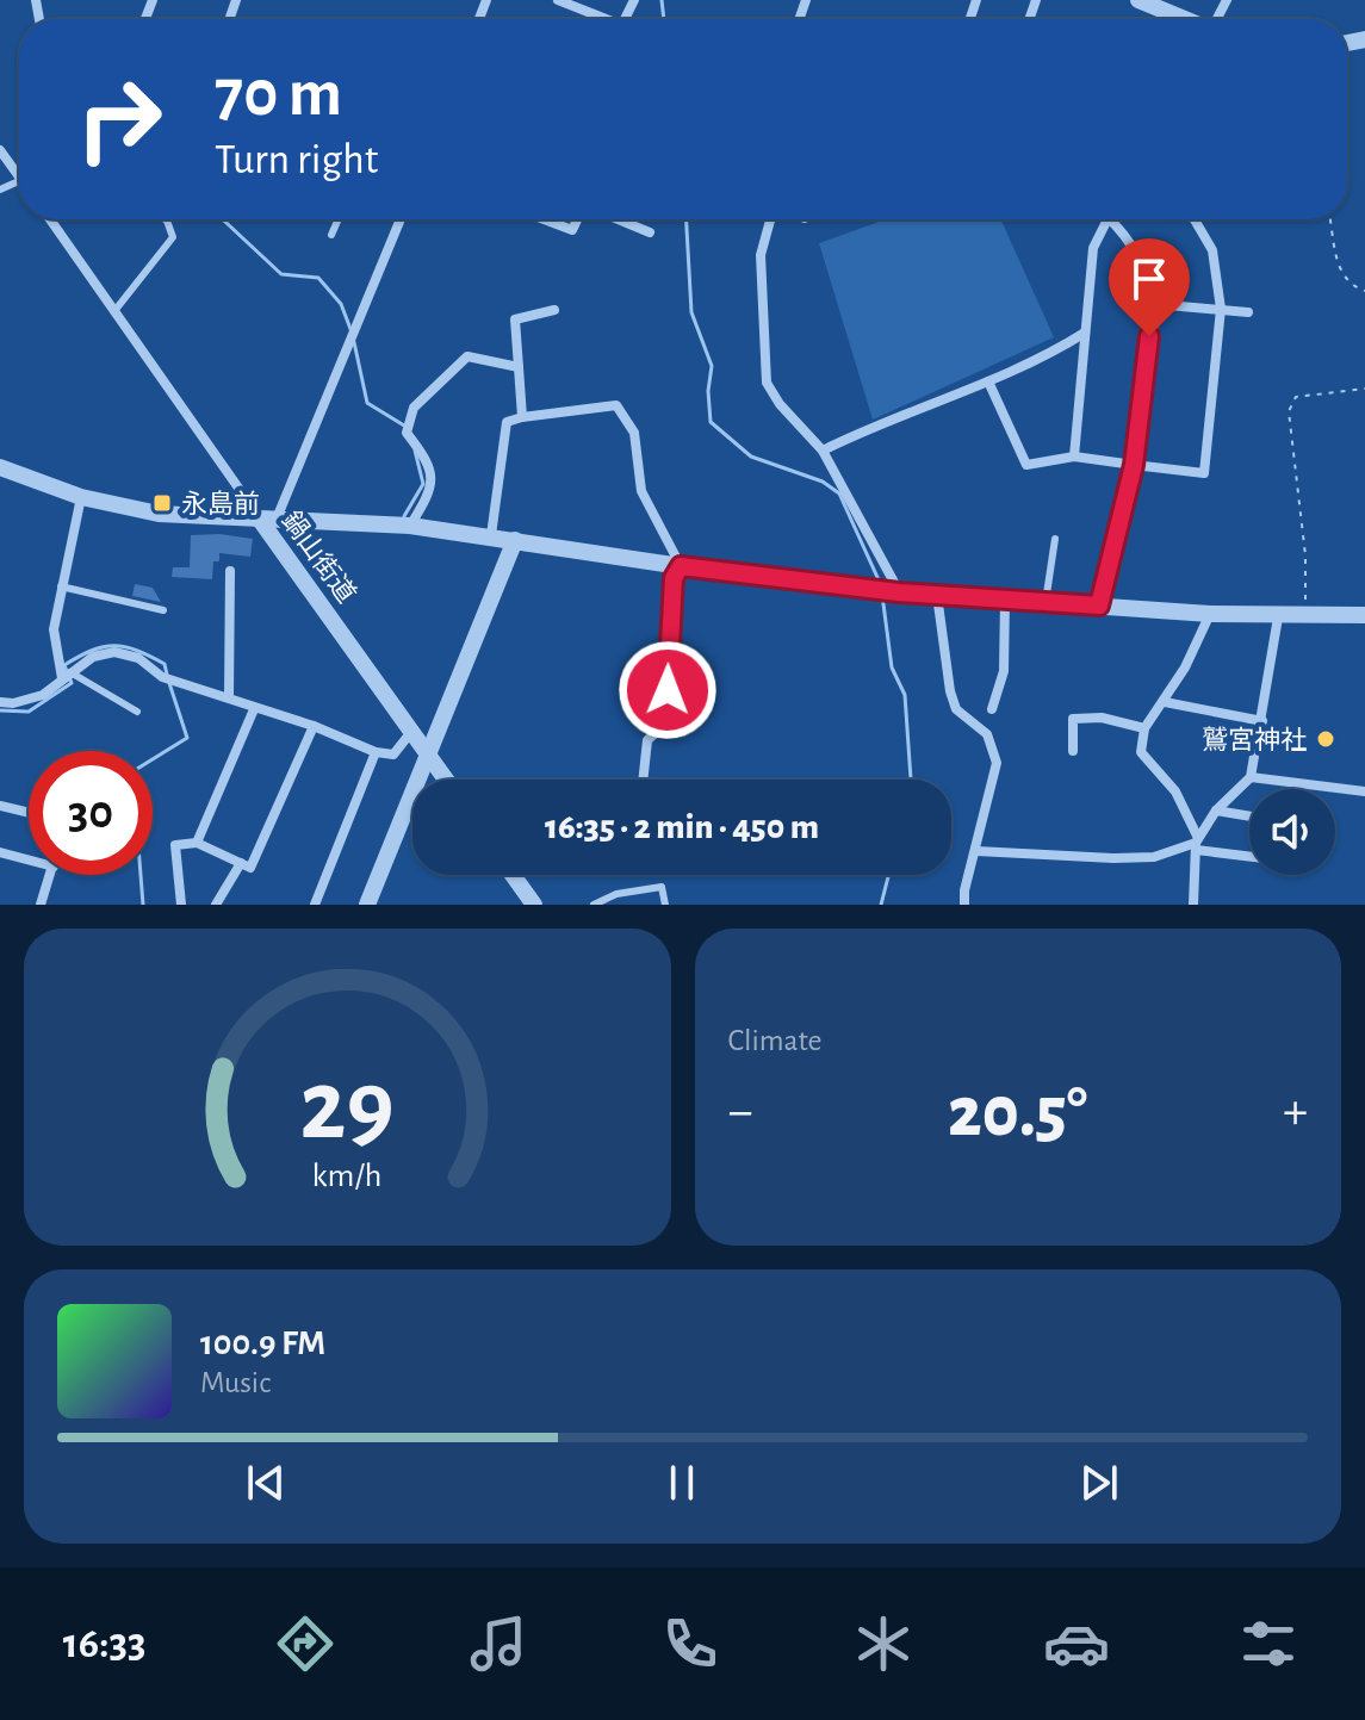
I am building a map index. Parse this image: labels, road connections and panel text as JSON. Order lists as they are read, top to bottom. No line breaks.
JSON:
{"streets":{"street":["鍋山街道"]},"places":{"transit":["永島前"],"other":["鷲宮神社"]},"page":{"turn":["70 m","Turn right"],"limit":"30","trip":"16:35 · 2 min · 450 m","tile":"Climate","heat":["−","20.5°","+"],"song":["100.9 FM","Music"],"tabs":"16:33","gauge":["29","km/h"]}}
